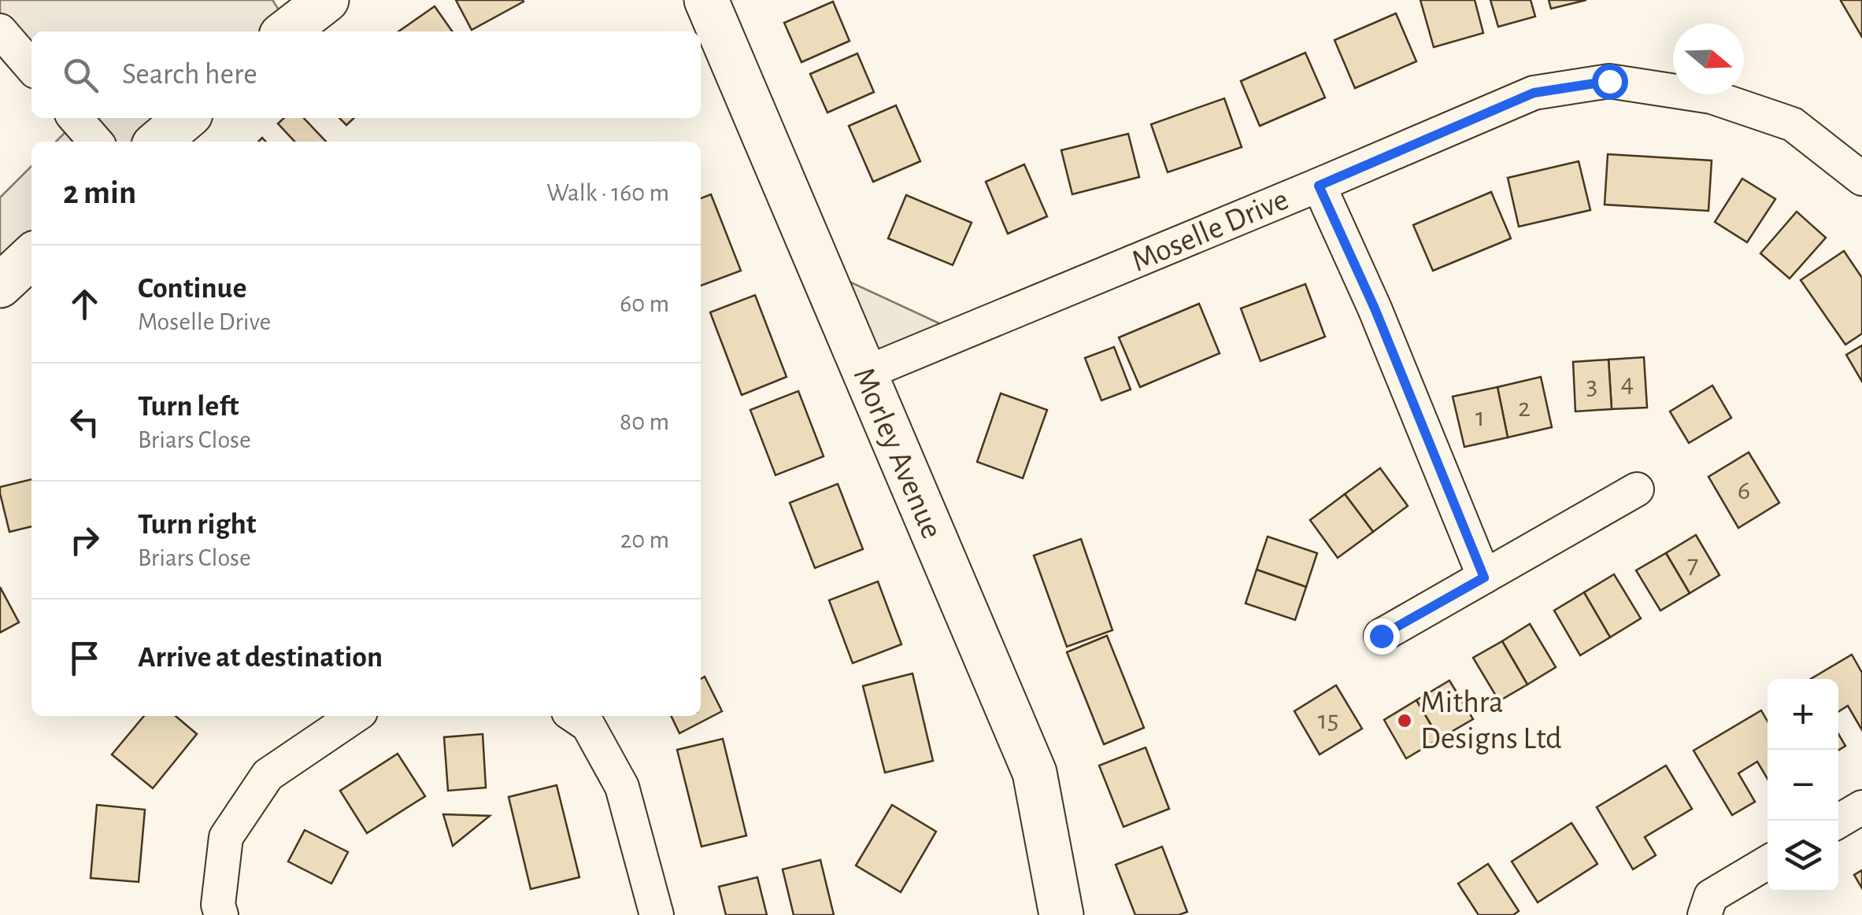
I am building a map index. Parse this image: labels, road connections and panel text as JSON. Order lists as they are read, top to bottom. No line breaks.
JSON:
{"streets":{"street":["Moselle Drive","Morley Avenue"]},"crossings":[["Moselle Drive","Morley Avenue"]],"places":["Mithra Designs Ltd"],"house_numbers":["4","3","2","1","6","7","15"],"north":"right","page":{"search":"Search here","heading":["2 min","Walk · 160 m"],"list":[["Continue","Moselle Drive","60 m"],["Turn left","Briars Close","80 m"],["Turn right","Briars Close","20 m"],"Arrive at destination"],"map_buttons":["+","−"]}}
